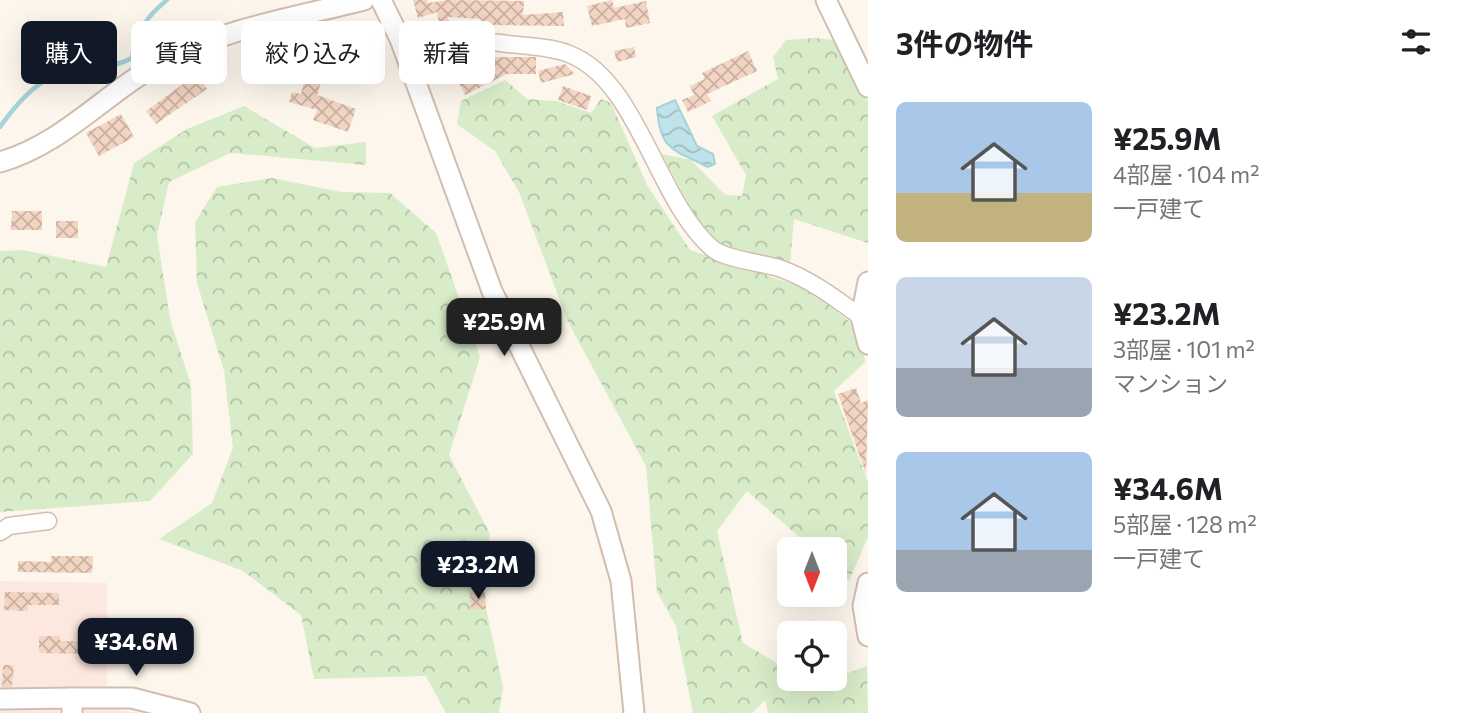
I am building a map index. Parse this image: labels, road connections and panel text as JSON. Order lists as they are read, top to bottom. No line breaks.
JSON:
{"north":"bottom","page":{"heading":"3件の物件","chip":["購入","賃貸","絞り込み","新着"],"list":[{"name":"¥25.9M","note":"4部屋 · 104 m² · 一戸建て"},{"name":"¥23.2M","note":"3部屋 · 101 m² · マンション"},{"name":"¥34.6M","note":"5部屋 · 128 m² · 一戸建て"}],"price":["¥25.9M","¥23.2M","¥34.6M"]}}
